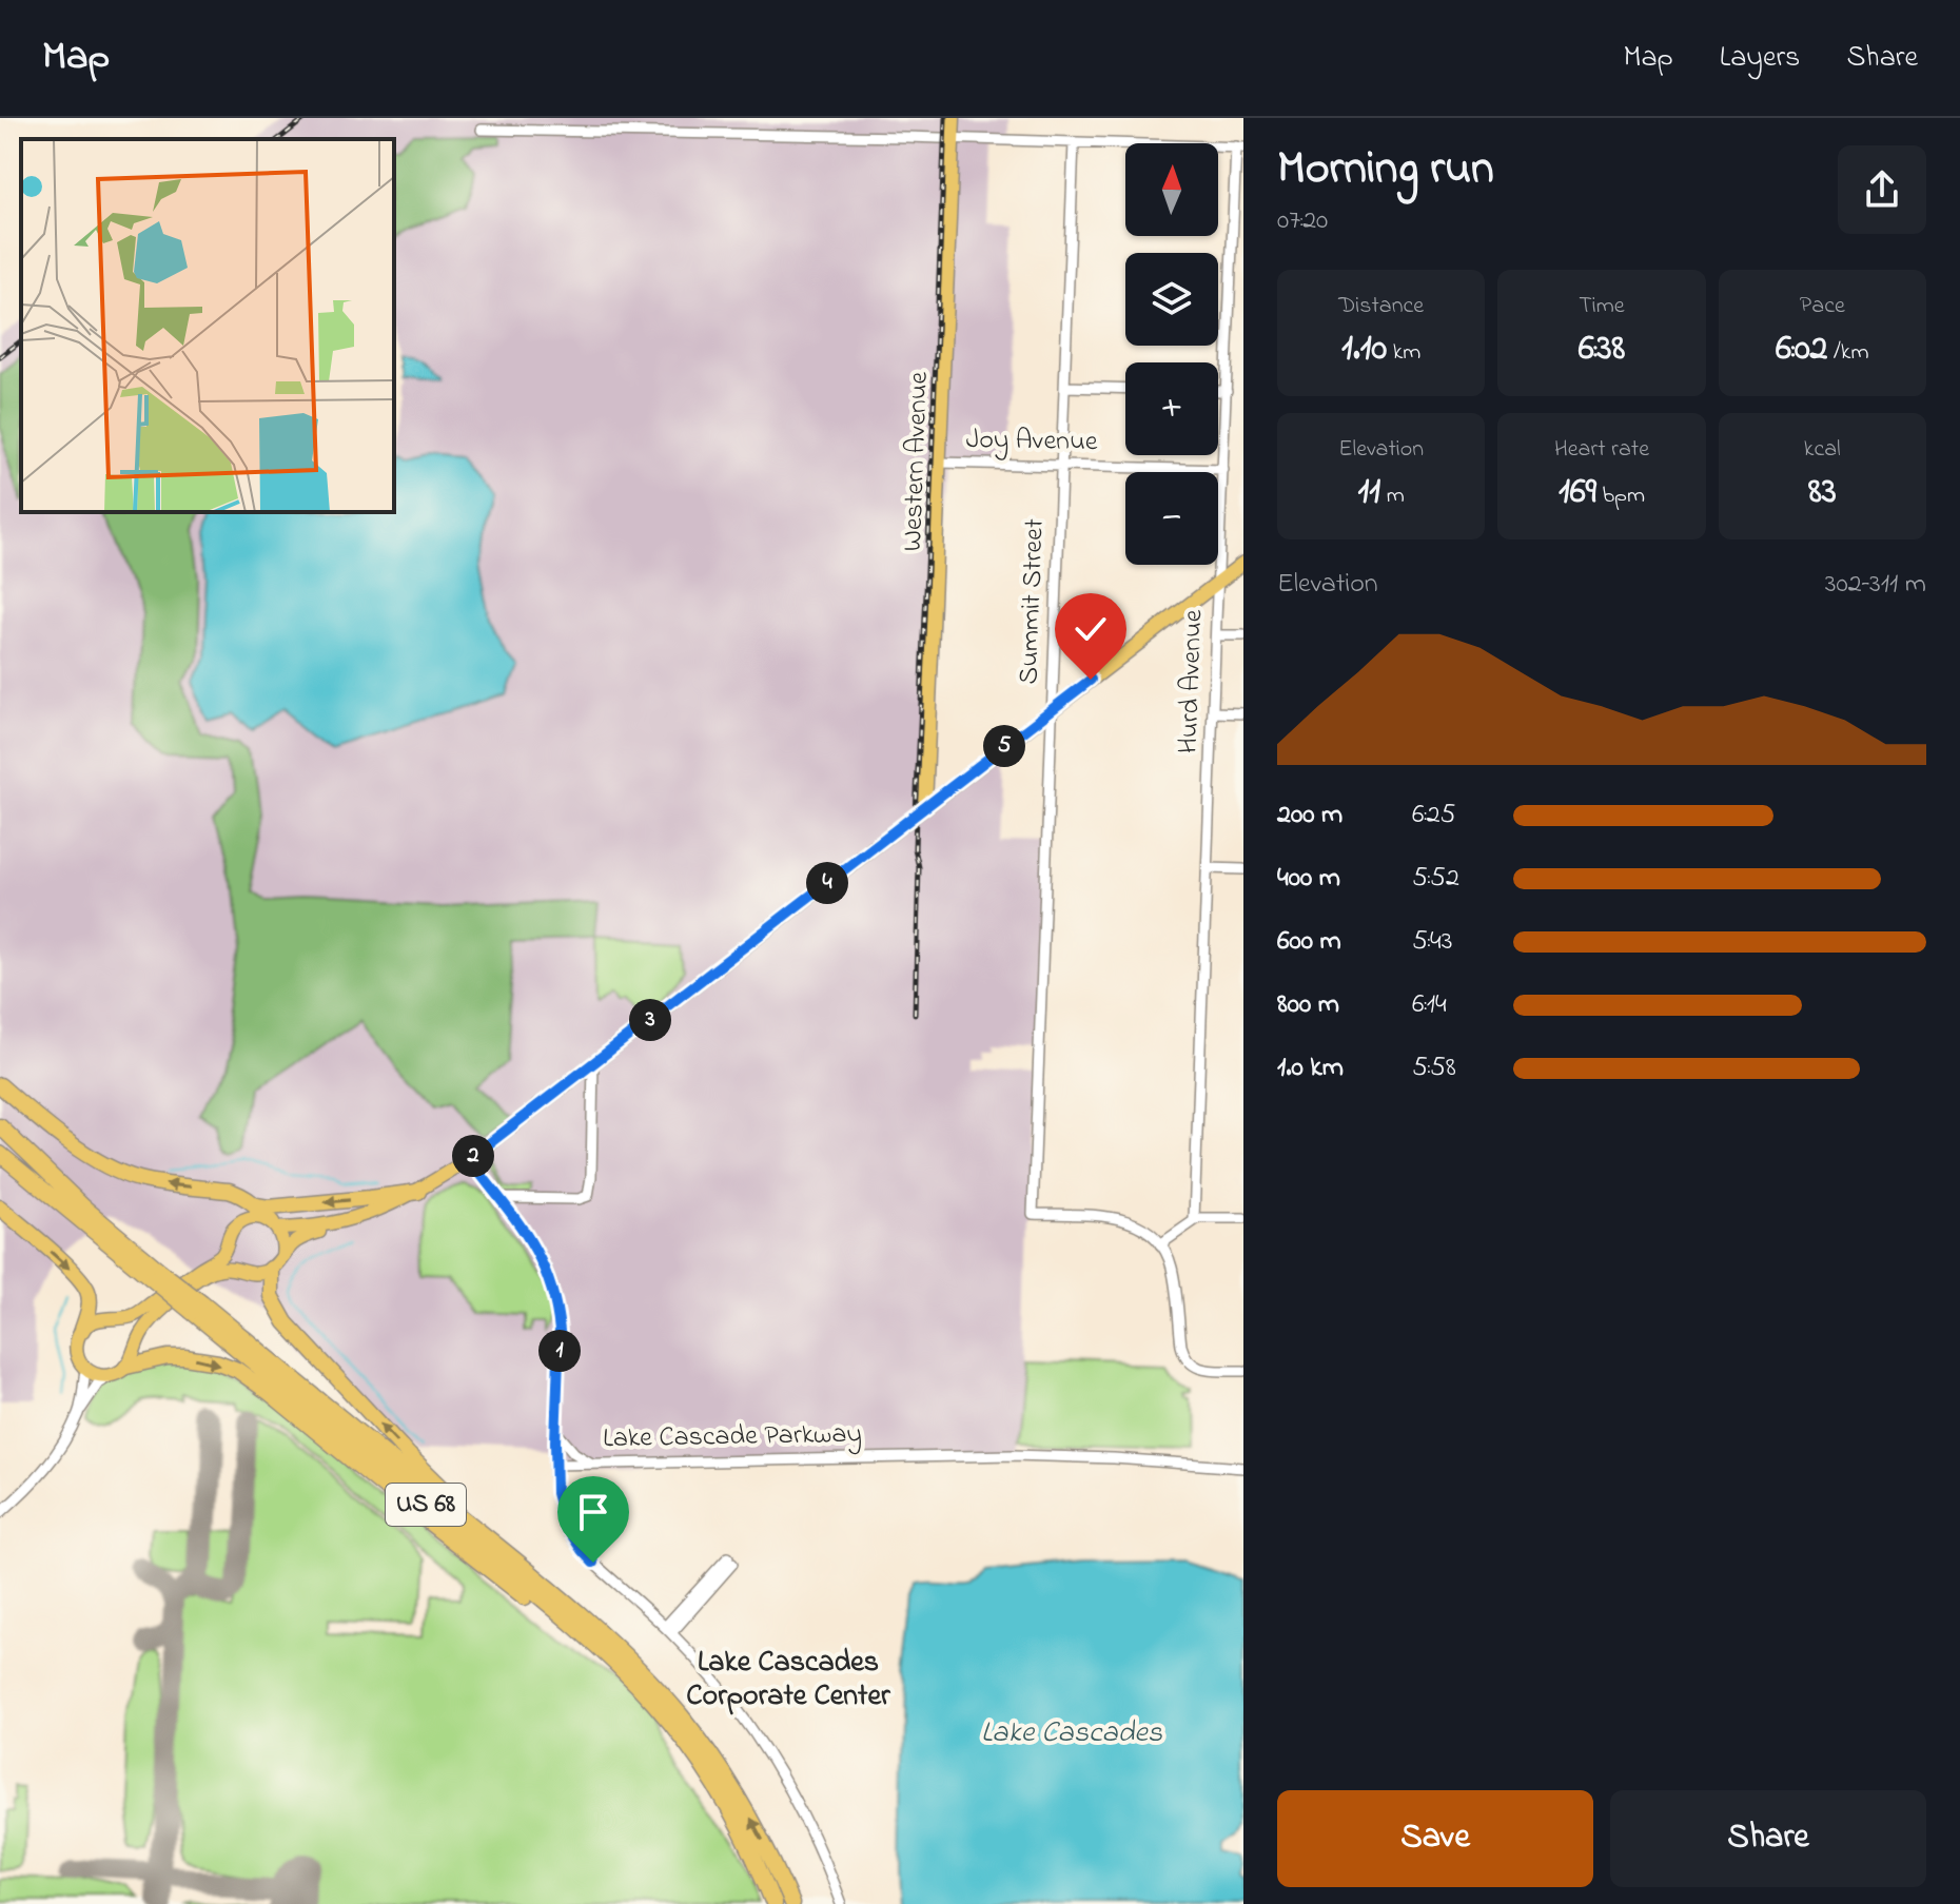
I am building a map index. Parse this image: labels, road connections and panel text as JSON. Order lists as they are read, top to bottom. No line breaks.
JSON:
{"streets":{"highway":["US 68"],"main road":["Western Avenue"],"street":["Joy Avenue","Summit Street","Hurd Avenue","Lake Cascade Parkway"]},"crossings":[["Joy Avenue","Western Avenue"],["Joy Avenue","Summit Street"],["Joy Avenue","Hurd Avenue"]],"districts":["Lake Cascades Corporate Center"],"water":["Lake Cascades"],"north":"top","page":{"header":"Map","nav":["Map","Layers","Share"],"heading":["Morning run","07:20"],"map_buttons":["+","−"],"stats":[["Distance","1.10 km"],["Time","6:38"],["Pace","6:02 /km"],["Elevation","11 m"],["Heart rate","169 bpm"],["kcal","83"]],"chart":["Elevation","302–311 m"],"pins":["5","4","3","2","1"],"list":[{"name":"200 m","note":"6:25"},{"name":"400 m","note":"5:52"},{"name":"600 m","note":"5:43"},{"name":"800 m","note":"6:14"},{"name":"1.0 km","note":"5:58"}],"buttons":["Save","Share"]}}
